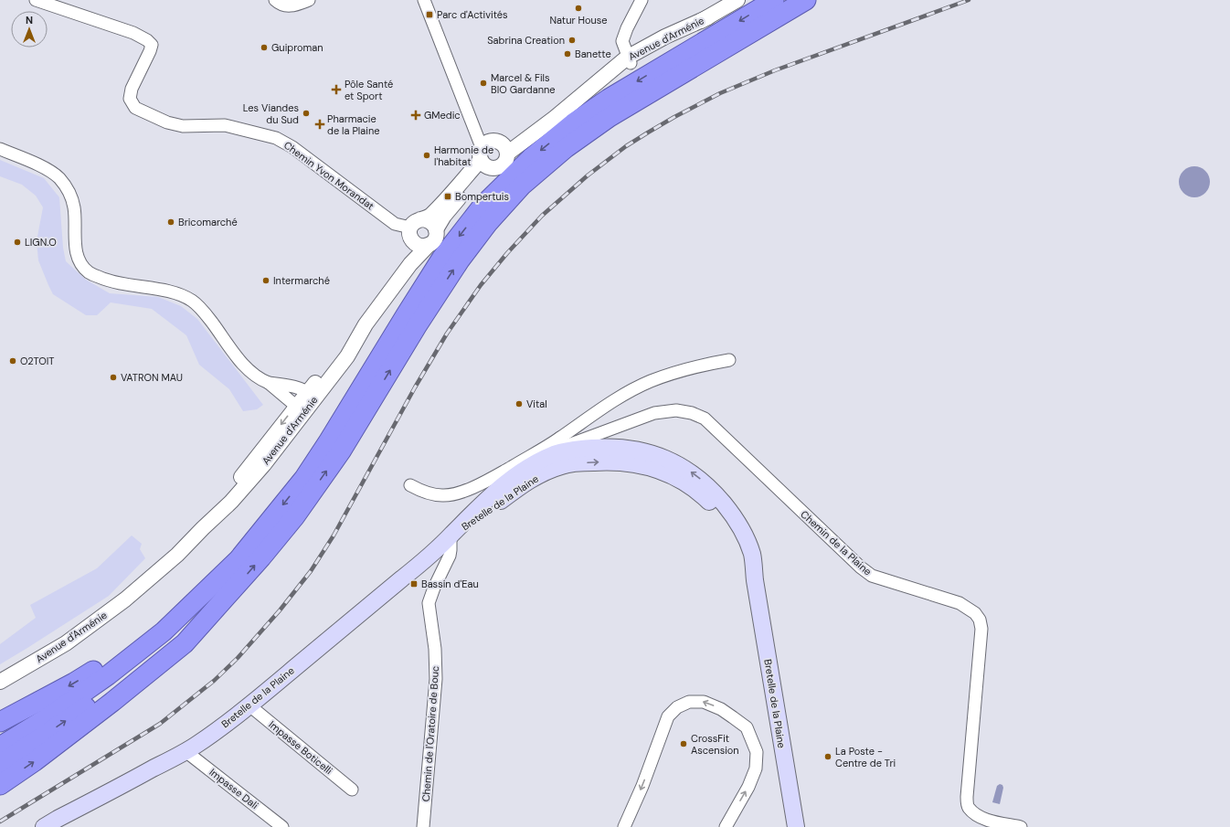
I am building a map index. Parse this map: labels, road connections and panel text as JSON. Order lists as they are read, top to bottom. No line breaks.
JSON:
{"streets":{"main road":["Bretelle de la Plaine"],"street":["Avenue d'Arménie","Chemin Yvon Morandat","Chemin de la Plaine","Chemin de l'Oratoire de Bouc","Impasse Boticelli","Impasse Dali"]},"crossings":[["Avenue d'Arménie","Chemin Yvon Morandat"],["Bretelle de la Plaine","Chemin de la Plaine"],["Bretelle de la Plaine","Chemin de l'Oratoire de Bouc"],["Bretelle de la Plaine","Impasse Boticelli"],["Bretelle de la Plaine","Impasse Dali"]],"places":{"other":["Natur House","Sabrina Creation","Guiproman","Banette","Marcel & Fils BIO Gardanne","Les Viandes du Sud","Harmonie de l'habitat","Bricomarché","LIGN.O","Intermarché","O2TOIT","VATRON MAU","Vital","CrossFit Ascension","La Poste - Centre de Tri"],"transit":["Parc d'Activités","Bompertuis","Bassin d'Eau"],"health":["Pôle Santé et Sport","GMedic","Pharmacie de la Plaine"]},"north":"top"}
